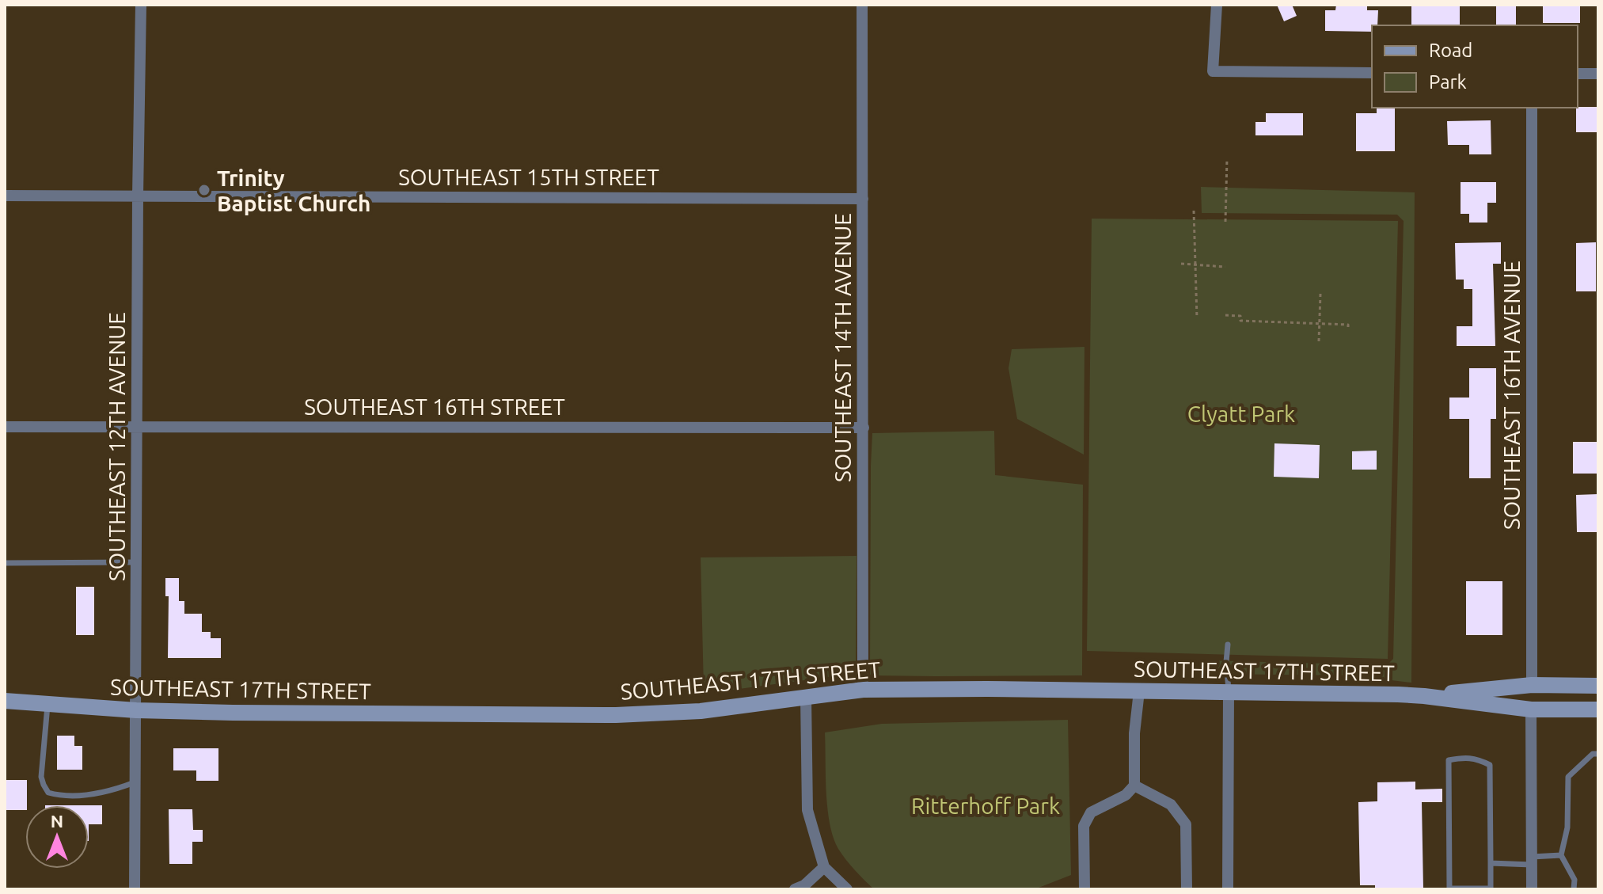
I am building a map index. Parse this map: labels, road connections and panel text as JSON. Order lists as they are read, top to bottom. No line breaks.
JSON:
{"streets":{"main road":["SOUTHEAST 17TH STREET"],"street":["SOUTHEAST 15TH STREET","SOUTHEAST 14TH AVENUE","SOUTHEAST 16TH AVENUE","SOUTHEAST 16TH STREET","SOUTHEAST 12TH AVENUE"]},"crossings":[["SOUTHEAST 15TH STREET","SOUTHEAST 14TH AVENUE"],["SOUTHEAST 15TH STREET","SOUTHEAST 12TH AVENUE"],["SOUTHEAST 14TH AVENUE","SOUTHEAST 16TH STREET"],["SOUTHEAST 14TH AVENUE","SOUTHEAST 17TH STREET"],["SOUTHEAST 16TH AVENUE","SOUTHEAST 17TH STREET"],["SOUTHEAST 16TH STREET","SOUTHEAST 12TH AVENUE"],["SOUTHEAST 12TH AVENUE","SOUTHEAST 17TH STREET"]],"parks":["Clyatt Park","Ritterhoff Park"],"places":["Trinity Baptist Church"],"legend":["Road","Park"],"north":"top"}
